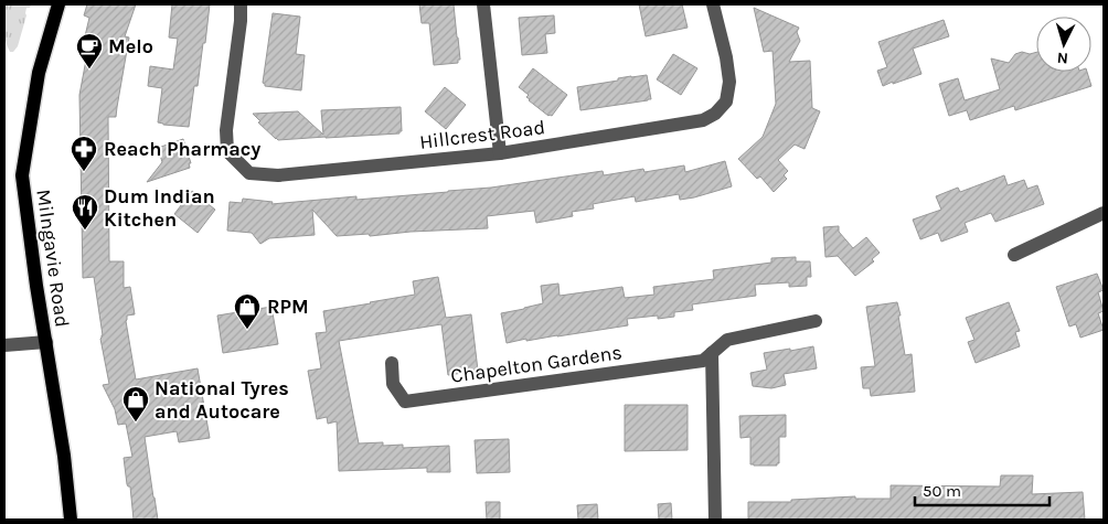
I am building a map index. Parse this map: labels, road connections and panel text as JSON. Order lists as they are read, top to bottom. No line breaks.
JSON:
{"streets":{"main road":["Milngavie Road"],"street":["Hillcrest Road","Chapelton Gardens"]},"places":{"cafe":["Melo"],"pharmacy":["Reach Pharmacy"],"restaurant":["Dum Indian Kitchen"],"shop":["RPM","National Tyres and Autocare"]},"scale_bar":"50 m","north":"bottom"}
